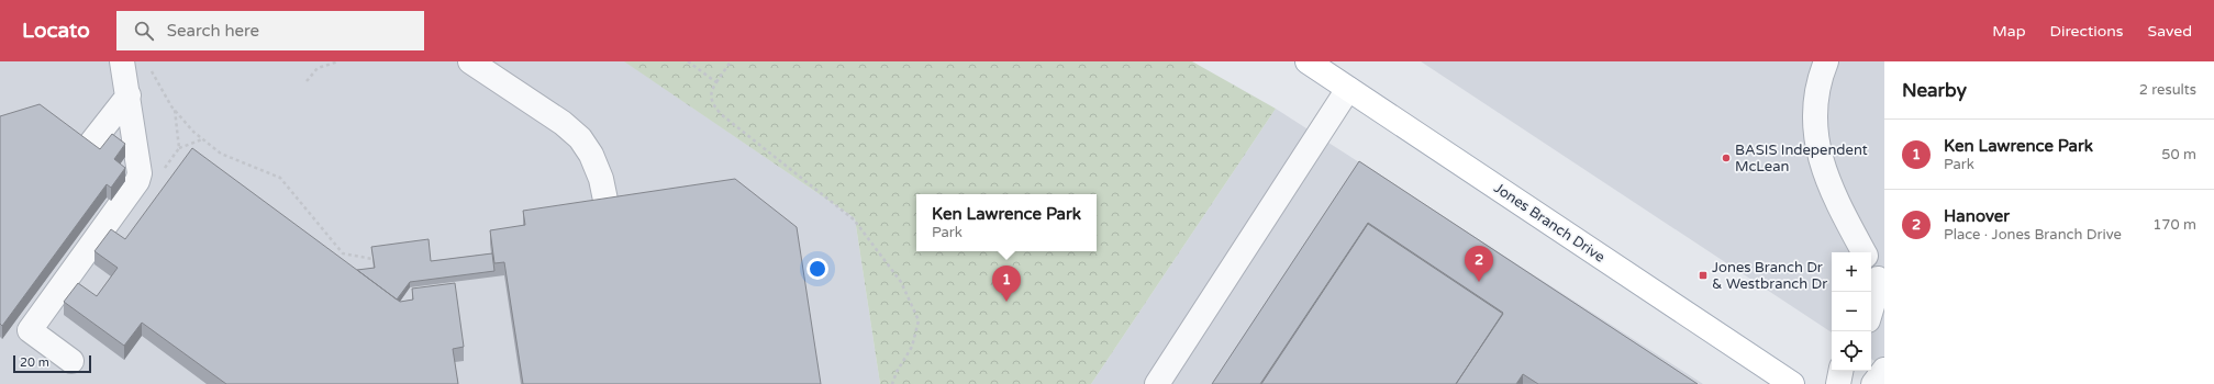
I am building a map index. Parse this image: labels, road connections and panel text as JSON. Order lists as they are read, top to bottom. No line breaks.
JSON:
{"streets":{"main road":["Jones Branch Drive"]},"places":{"other":["BASIS Independent McLean"],"transit":["Jones Branch Dr & Westbranch Dr"]},"scale_bar":"20 m","page":{"header":"Locato","search":"Search here","nav":["Map","Directions","Saved"],"heading":["Nearby","2 results"],"list":[{"mark":"1","name":"Ken Lawrence Park","note":"Park","value":"50 m"},{"mark":"2","name":"Hanover","note":"Place · Jones Branch Drive","value":"170 m"}],"popup":["Ken Lawrence Park","Park"],"pins":["2","1"],"map_buttons":["+","−"],"scale":"20 m"}}
